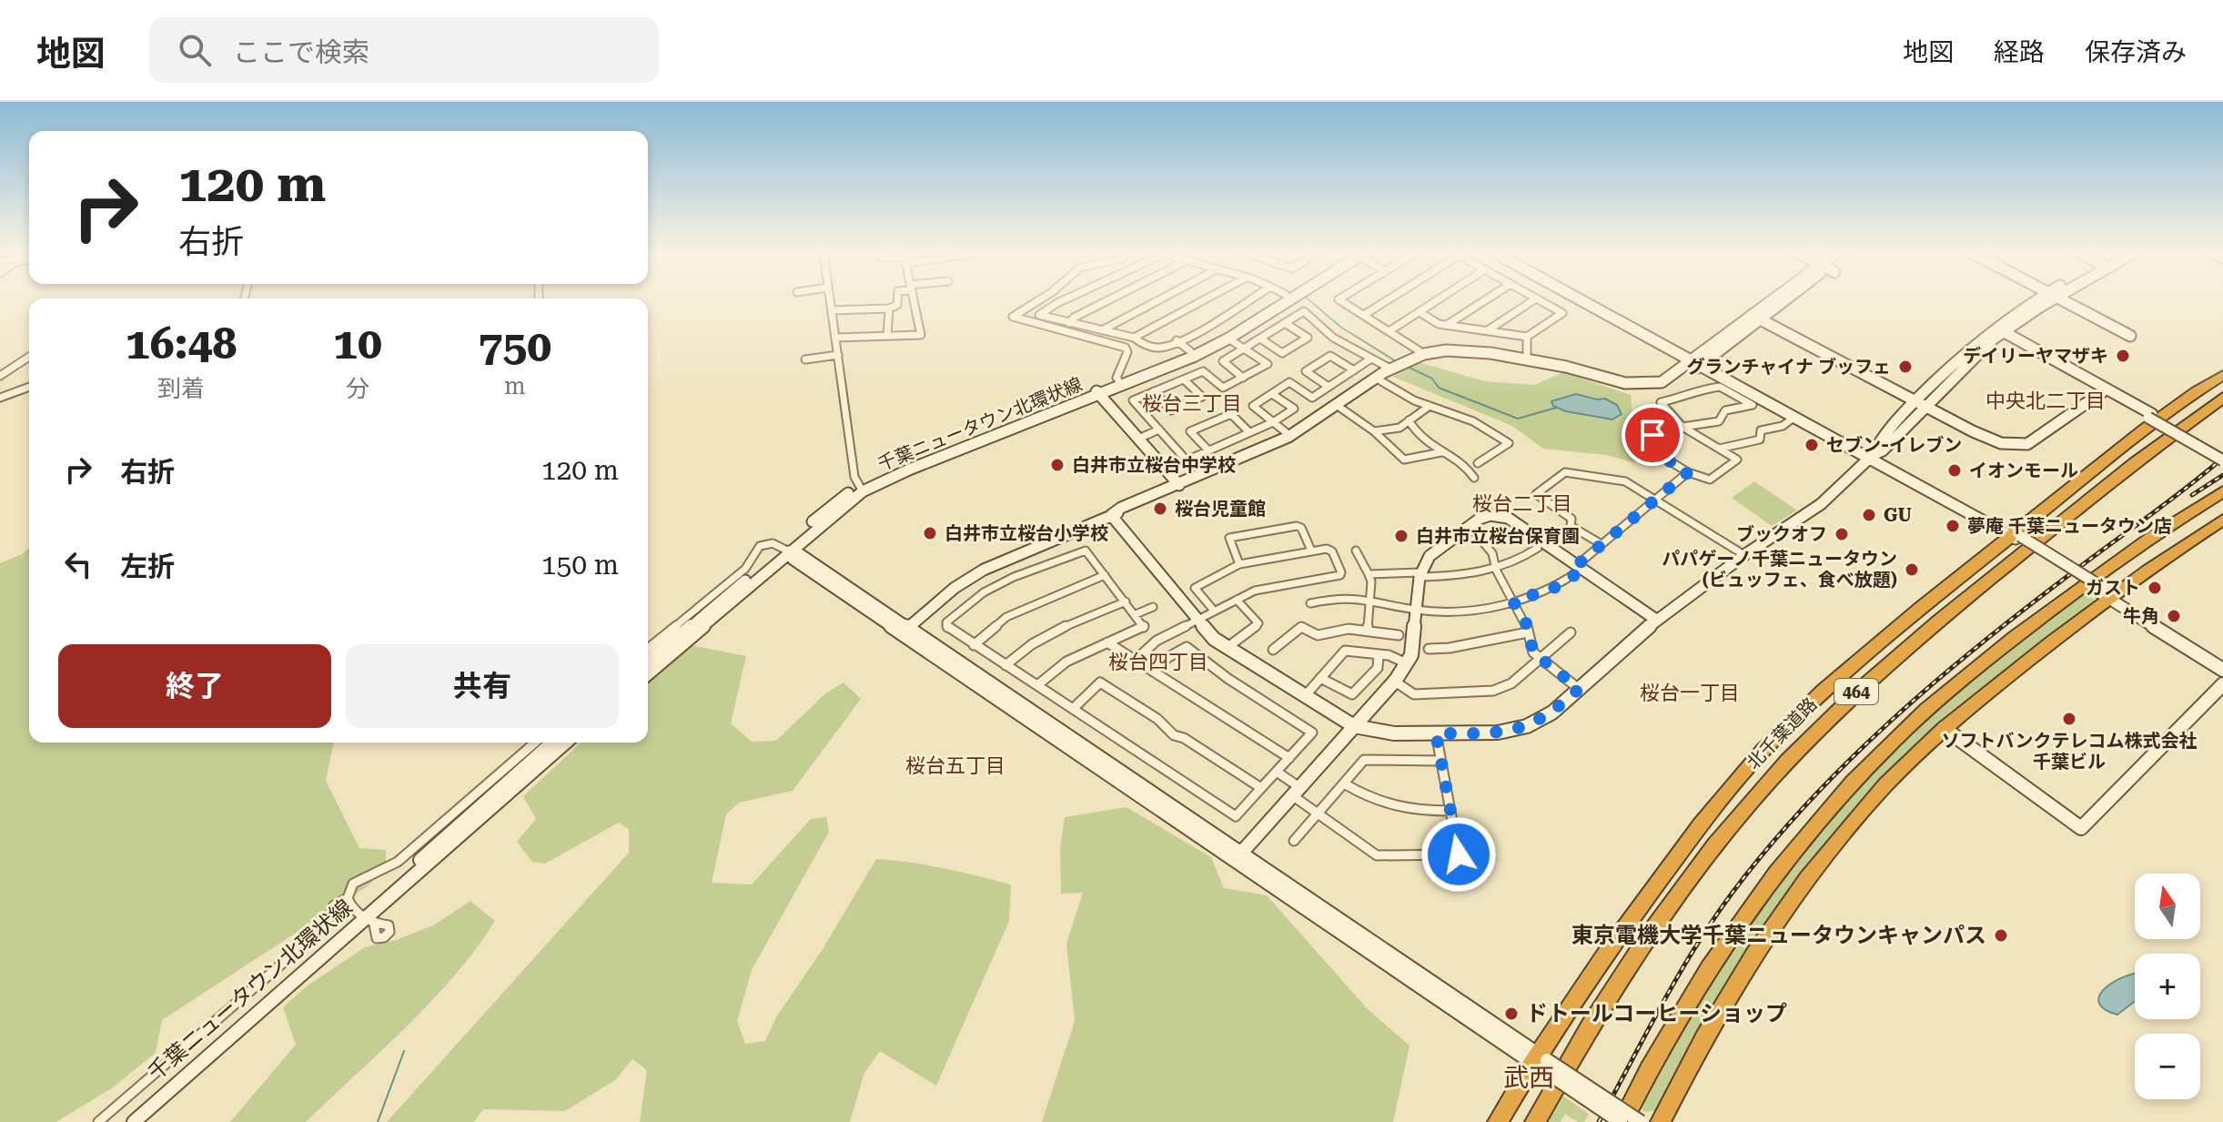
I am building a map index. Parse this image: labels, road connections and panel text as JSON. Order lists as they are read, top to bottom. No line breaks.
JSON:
{"streets":{"highway":["464","北千葉道路"],"street":["千葉ニュータウン北環状線"]},"districts":["中央北二丁目","桜台三丁目","桜台二丁目","桜台四丁目","桜台一丁目","桜台五丁目","武西"],"places":["デイリーヤマザキ","グランチャイナ ブッフェ","セブン-イレブン","白井市立桜台中学校","イオンモール","桜台児童館","GU","夢庵 千葉ニュータウン店","白井市立桜台小学校","ブックオフ","白井市立桜台保育園","パパゲーノ千葉ニュータウン (ビュッフェ、食べ放題)","ガスト","牛角","ソフトバンクテレコム株式会社 千葉ビル","東京電機大学千葉ニュータウンキャンパス","ドトールコーヒーショップ"],"north":"top","page":{"header":"地図","search":"ここで検索","nav":["地図","経路","保存済み"],"turn":["120 m","右折"],"eta":["16:48","到着","10","分","750","m"],"list":[{"name":"右折","value":"120 m"},{"name":"左折","value":"150 m"}],"buttons":["終了","共有"],"map_buttons":["+","−"]}}
